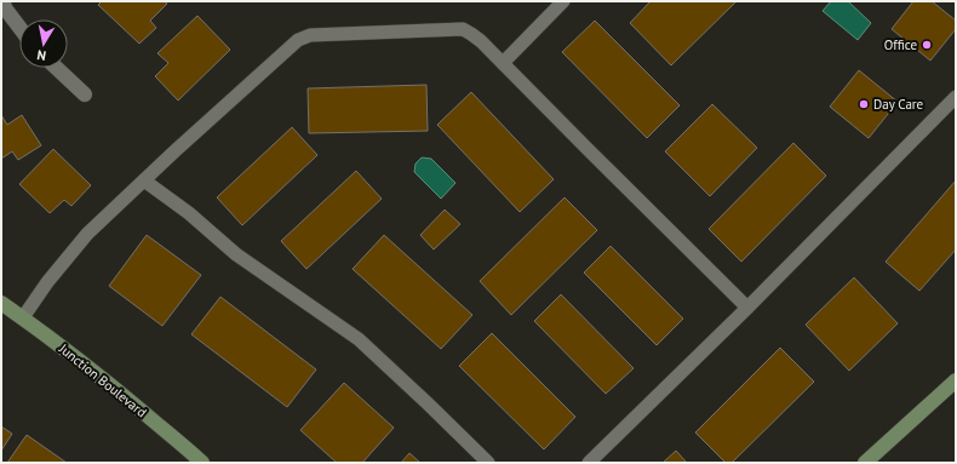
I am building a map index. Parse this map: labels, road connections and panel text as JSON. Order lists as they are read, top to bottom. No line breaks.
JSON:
{"streets":{"main road":["Junction Boulevard"]},"places":["Office","Day Care"],"north":"bottom"}
